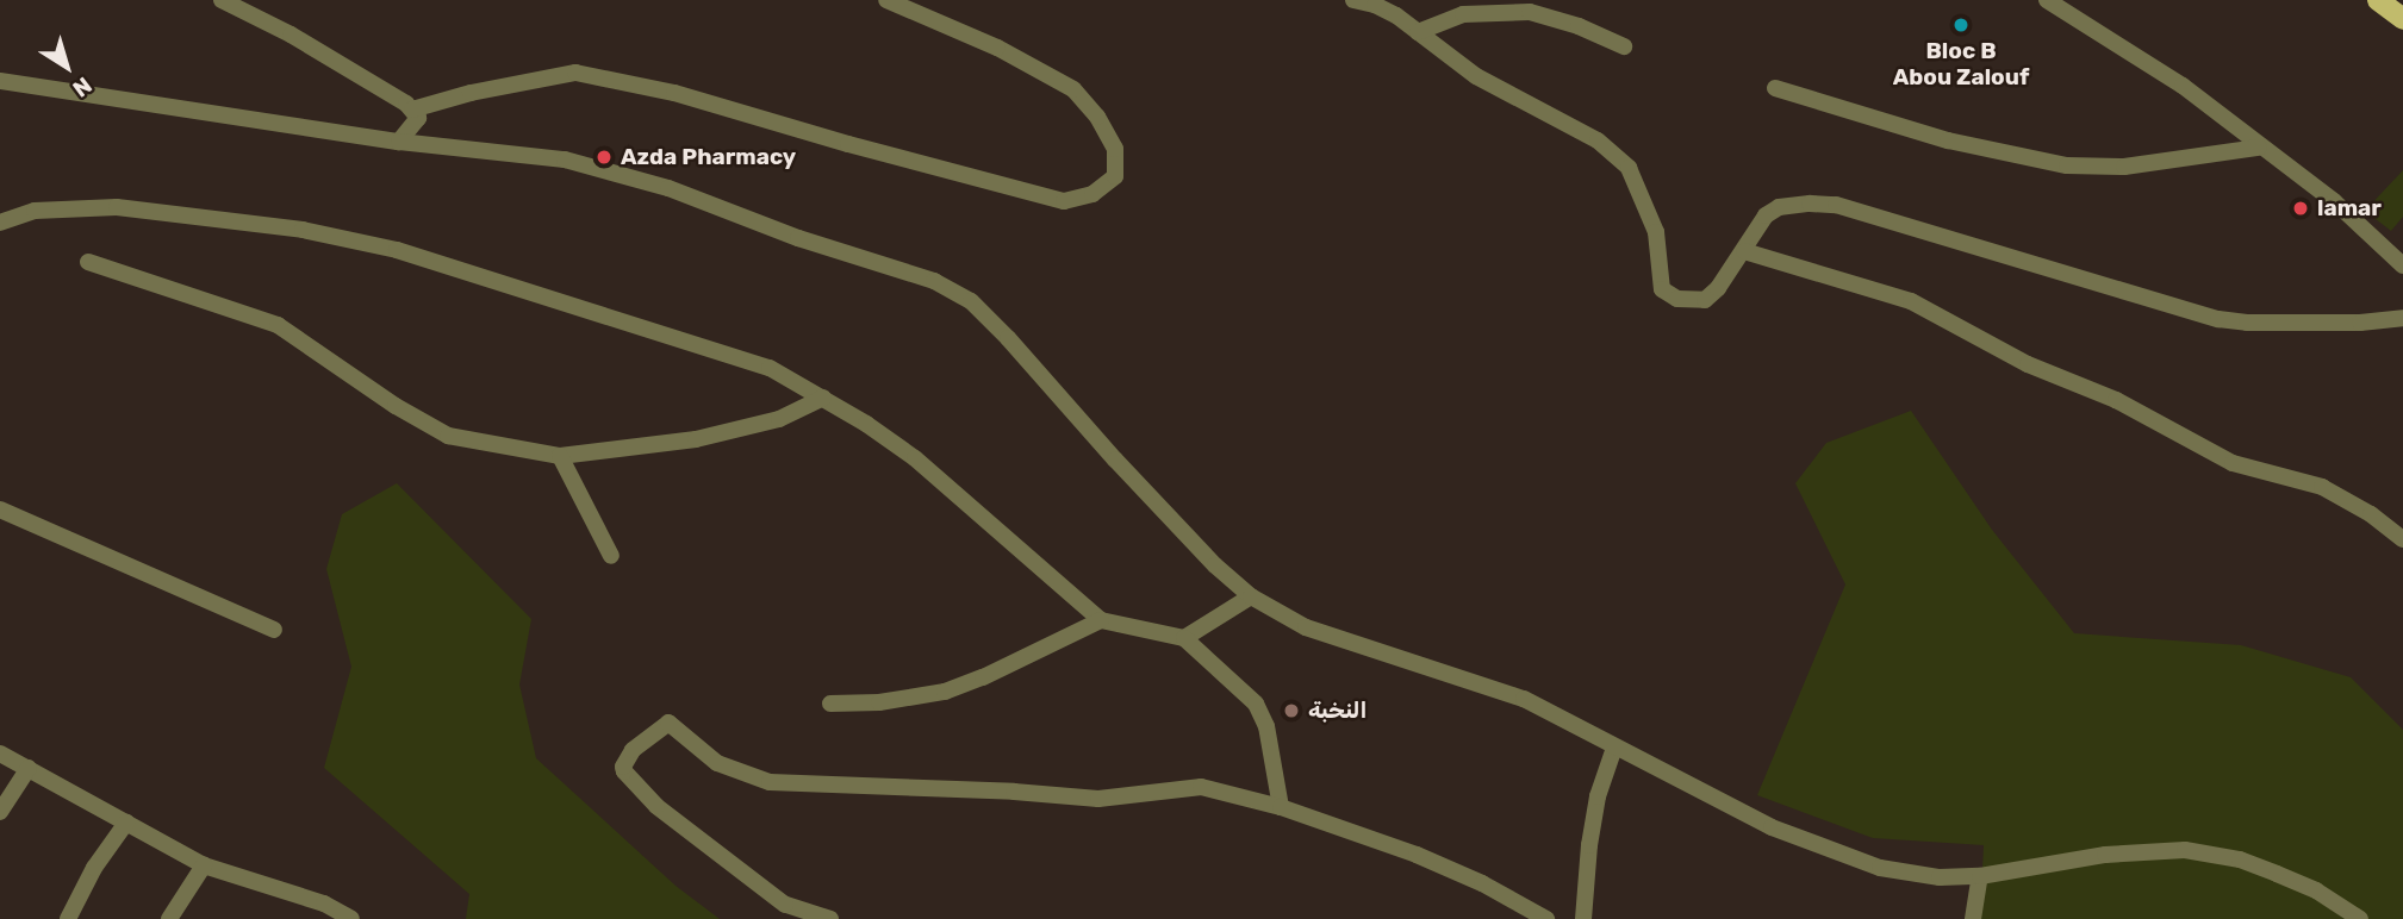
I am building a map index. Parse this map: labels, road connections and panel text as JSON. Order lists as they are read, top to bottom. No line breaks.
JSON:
{"places":["Bloc B Abou Zalouf","Azda Pharmacy","lamar","النخبة"],"north":"bottom right"}
